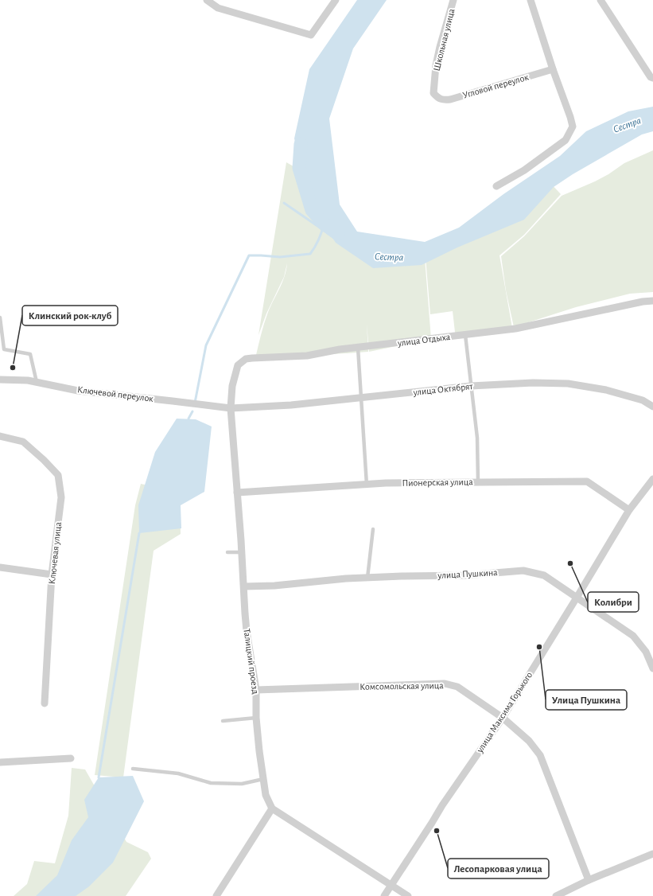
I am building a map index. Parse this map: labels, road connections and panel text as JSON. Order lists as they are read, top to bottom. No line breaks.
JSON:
{"streets":{"street":["Школьная улица","Угловой переулок","улица Отдыха","улица Октябрят","Ключевой переулок","Пионерская улица","Ключевая улица","улица Пушкина","Талицкий проезд","Комсомольская улица","улица Максима Горького"]},"crossings":[["Школьная улица","Угловой переулок"],["улица Отдыха","улица Октябрят"],["улица Отдыха","Ключевой переулок"],["улица Отдыха","Талицкий проезд"],["улица Октябрят","Ключевой переулок"],["улица Октябрят","Талицкий проезд"],["Ключевой переулок","Талицкий проезд"],["Пионерская улица","Талицкий проезд"],["Пионерская улица","улица Максима Горького"],["улица Пушкина","Талицкий проезд"],["улица Пушкина","улица Максима Горького"],["Талицкий проезд","Комсомольская улица"],["Комсомольская улица","улица Максима Горького"]],"water":["Сестра"],"places":["Клинский рок-клуб","Колибри","Улица Пушкина","Лесопарковая улица"]}
